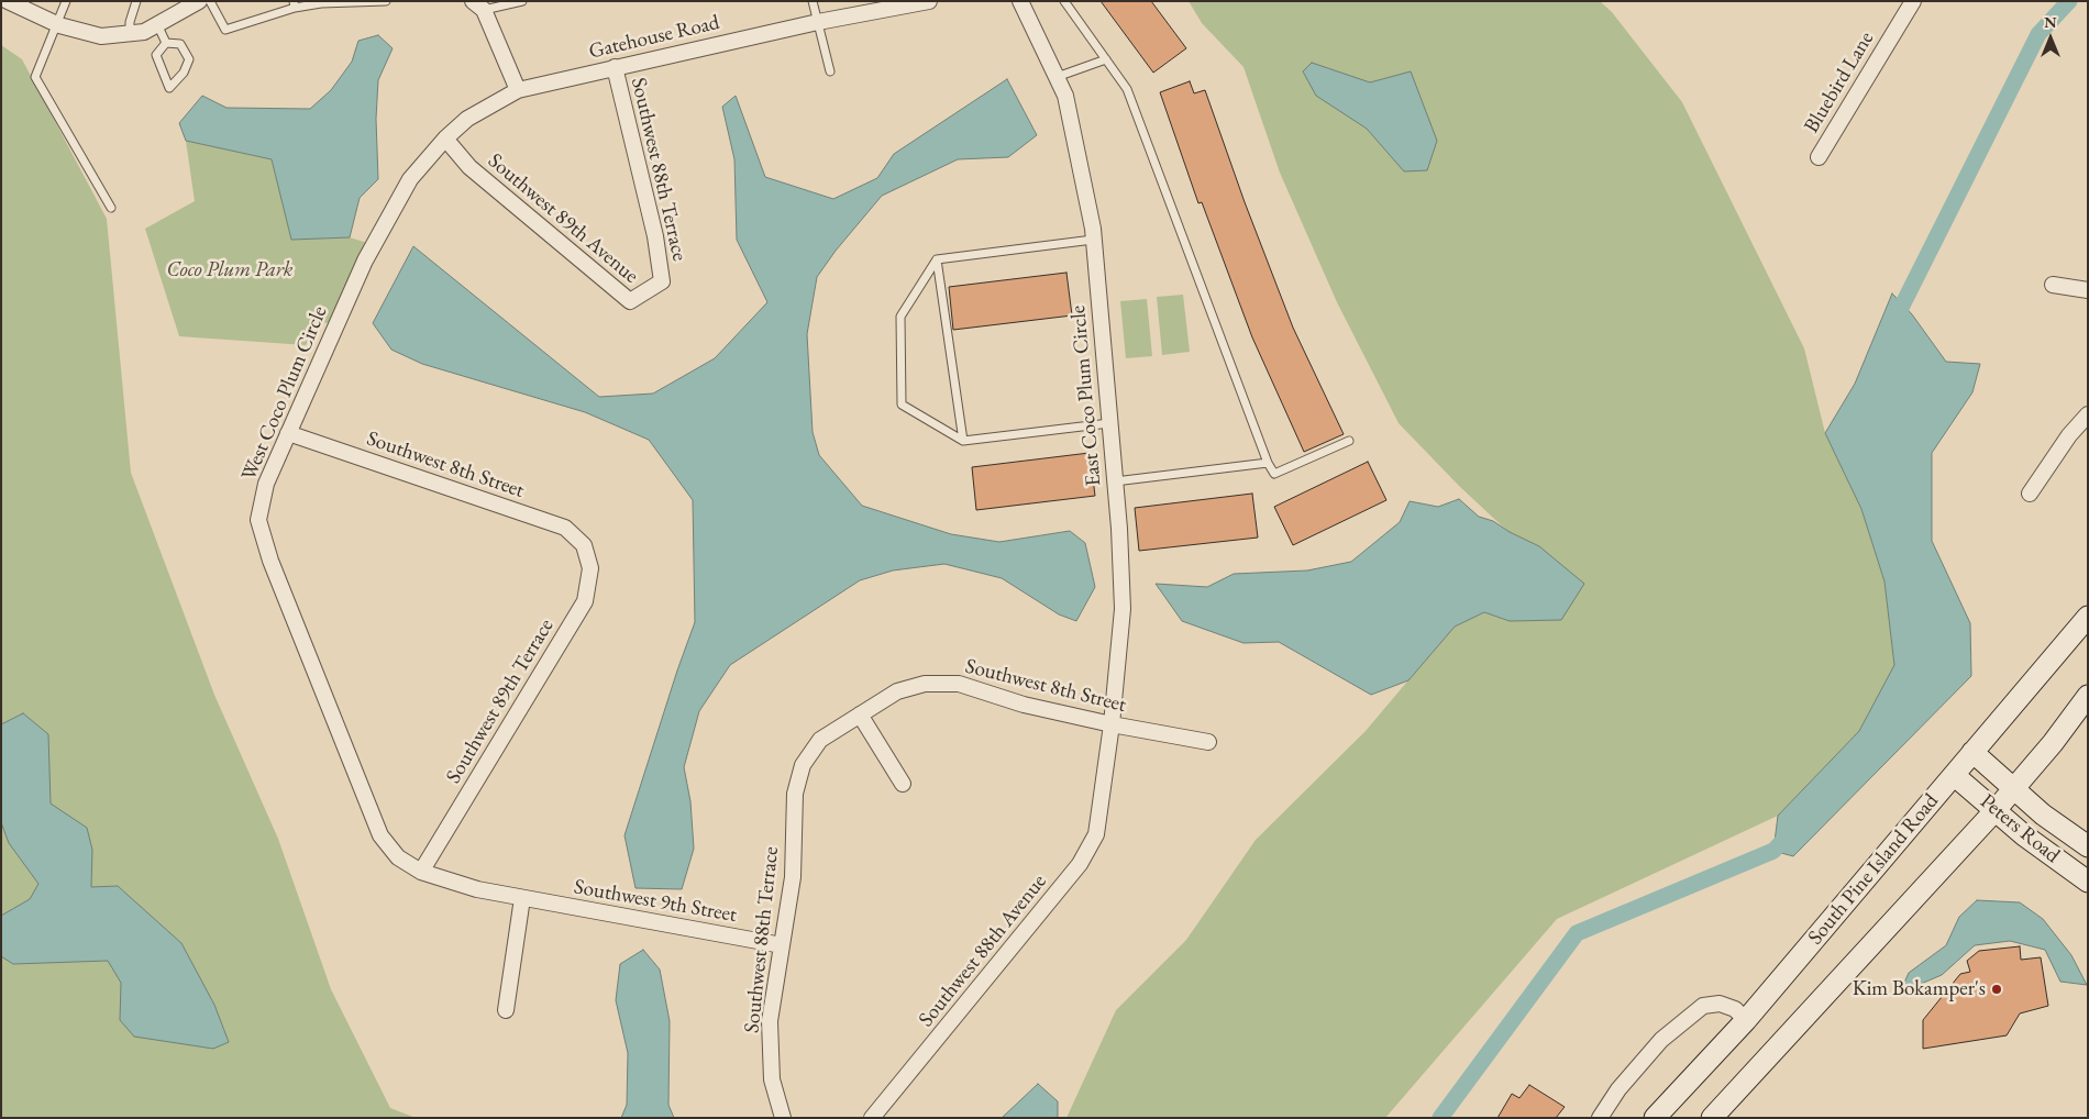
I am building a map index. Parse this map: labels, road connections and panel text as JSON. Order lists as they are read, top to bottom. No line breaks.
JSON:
{"streets":{"main road":["Peters Road","South Pine Island Road"],"street":["Gatehouse Road","Bluebird Lane","Southwest 88th Terrace","Southwest 89th Avenue","West Coco Plum Circle","East Coco Plum Circle","Southwest 8th Street","Southwest 89th Terrace","Southwest 9th Street","Southwest 88th Avenue"]},"crossings":[["Gatehouse Road","Southwest 88th Terrace"],["Gatehouse Road","West Coco Plum Circle"],["Southwest 88th Terrace","Southwest 89th Avenue"],["Southwest 88th Terrace","Southwest 8th Street"],["Southwest 88th Terrace","Southwest 9th Street"],["Southwest 89th Avenue","West Coco Plum Circle"],["West Coco Plum Circle","Southwest 8th Street"],["West Coco Plum Circle","Southwest 89th Terrace"],["West Coco Plum Circle","Southwest 9th Street"],["East Coco Plum Circle","Southwest 8th Street"],["East Coco Plum Circle","Southwest 88th Avenue"],["Southwest 8th Street","Southwest 89th Terrace"],["Peters Road","South Pine Island Road"]],"parks":["Coco Plum Park"],"places":["Kim Bokamper's"],"north":"top"}
